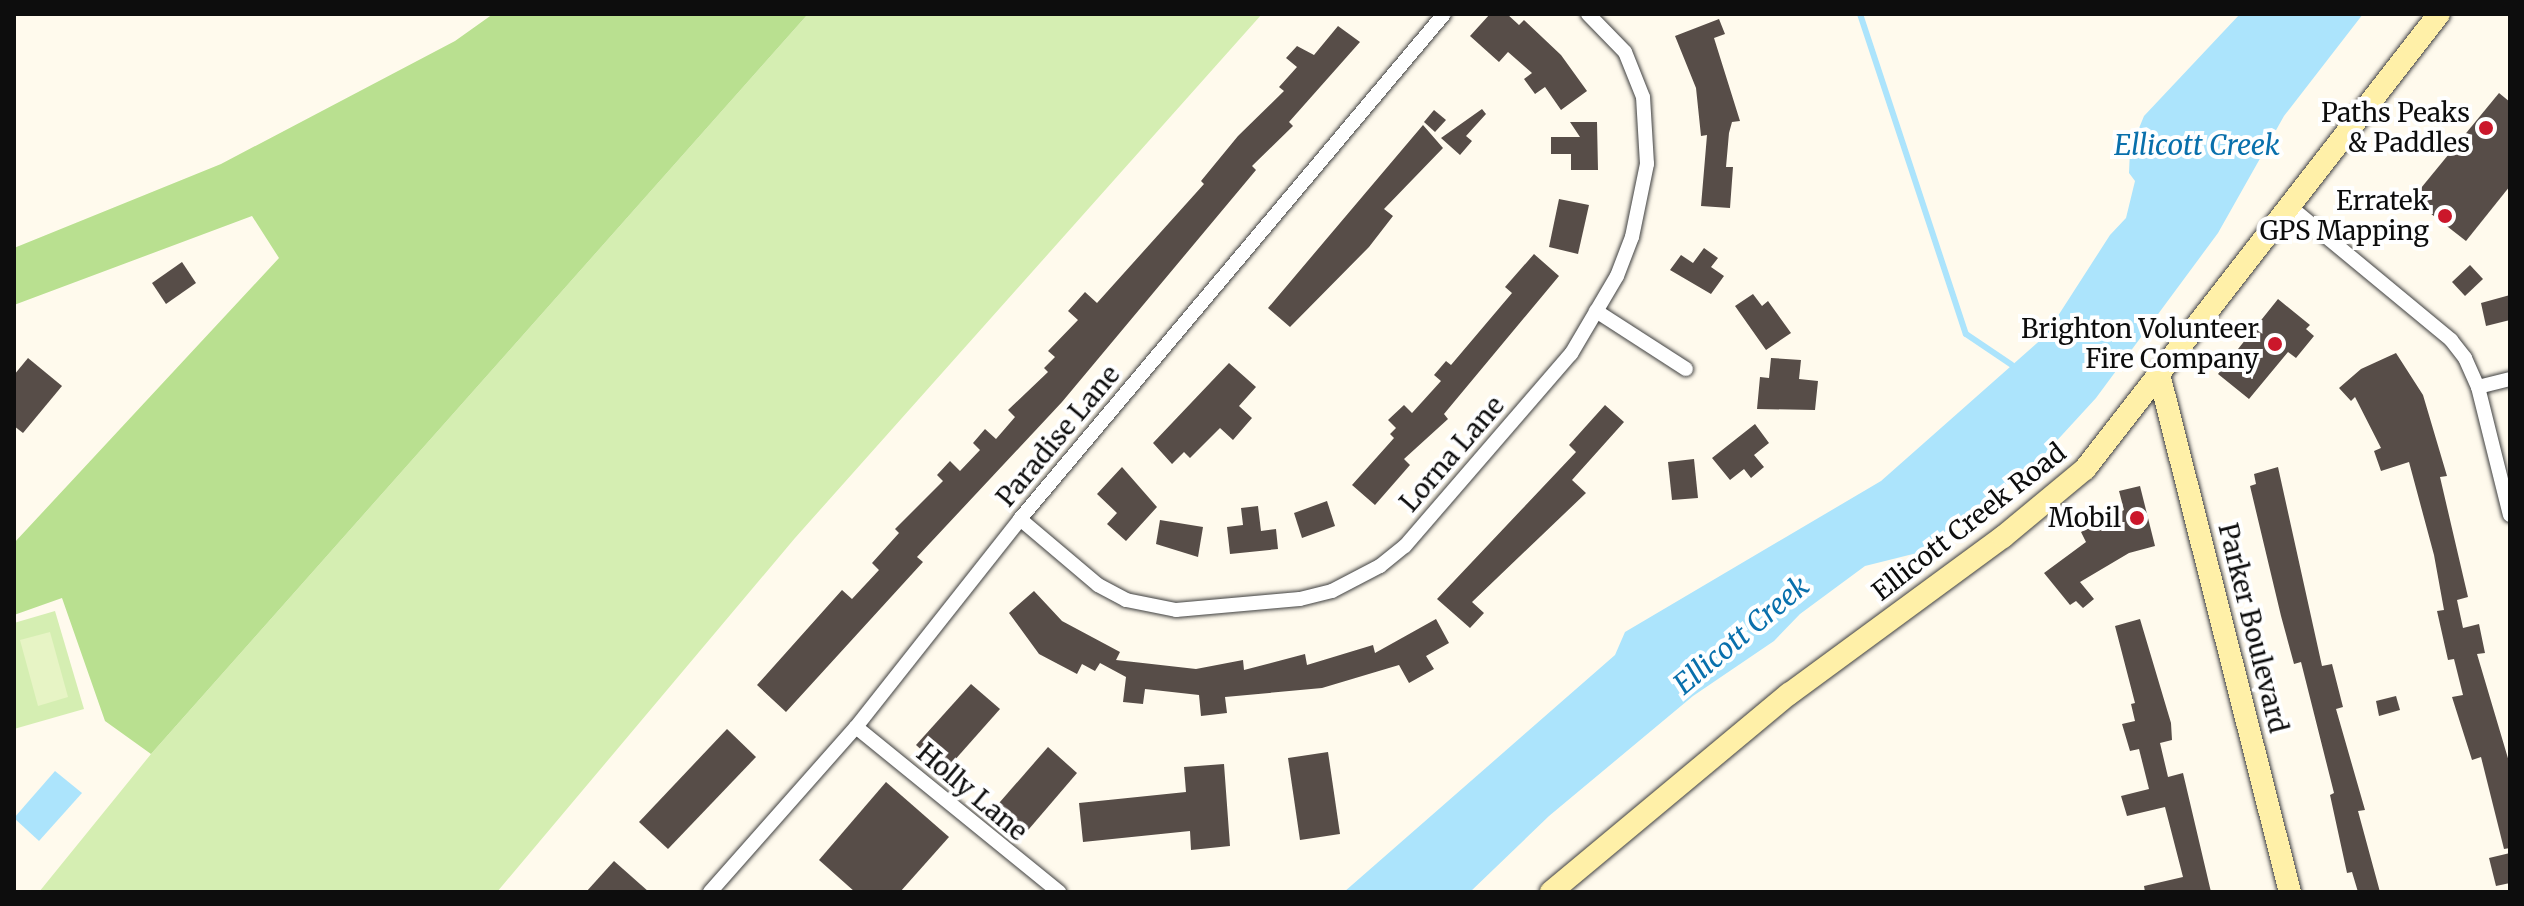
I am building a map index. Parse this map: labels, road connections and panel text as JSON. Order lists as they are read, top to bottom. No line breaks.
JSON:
{"streets":{"street":["Paradise Lane","Lorna Lane","Ellicott Creek Road","Parker Boulevard","Holly Lane"]},"crossings":[["Paradise Lane","Lorna Lane"],["Paradise Lane","Holly Lane"],["Ellicott Creek Road","Parker Boulevard"]],"water":["Ellicott Creek"],"places":["Paths Peaks & Paddles","Erratek GPS Mapping","Brighton Volunteer Fire Company","Mobil"]}
